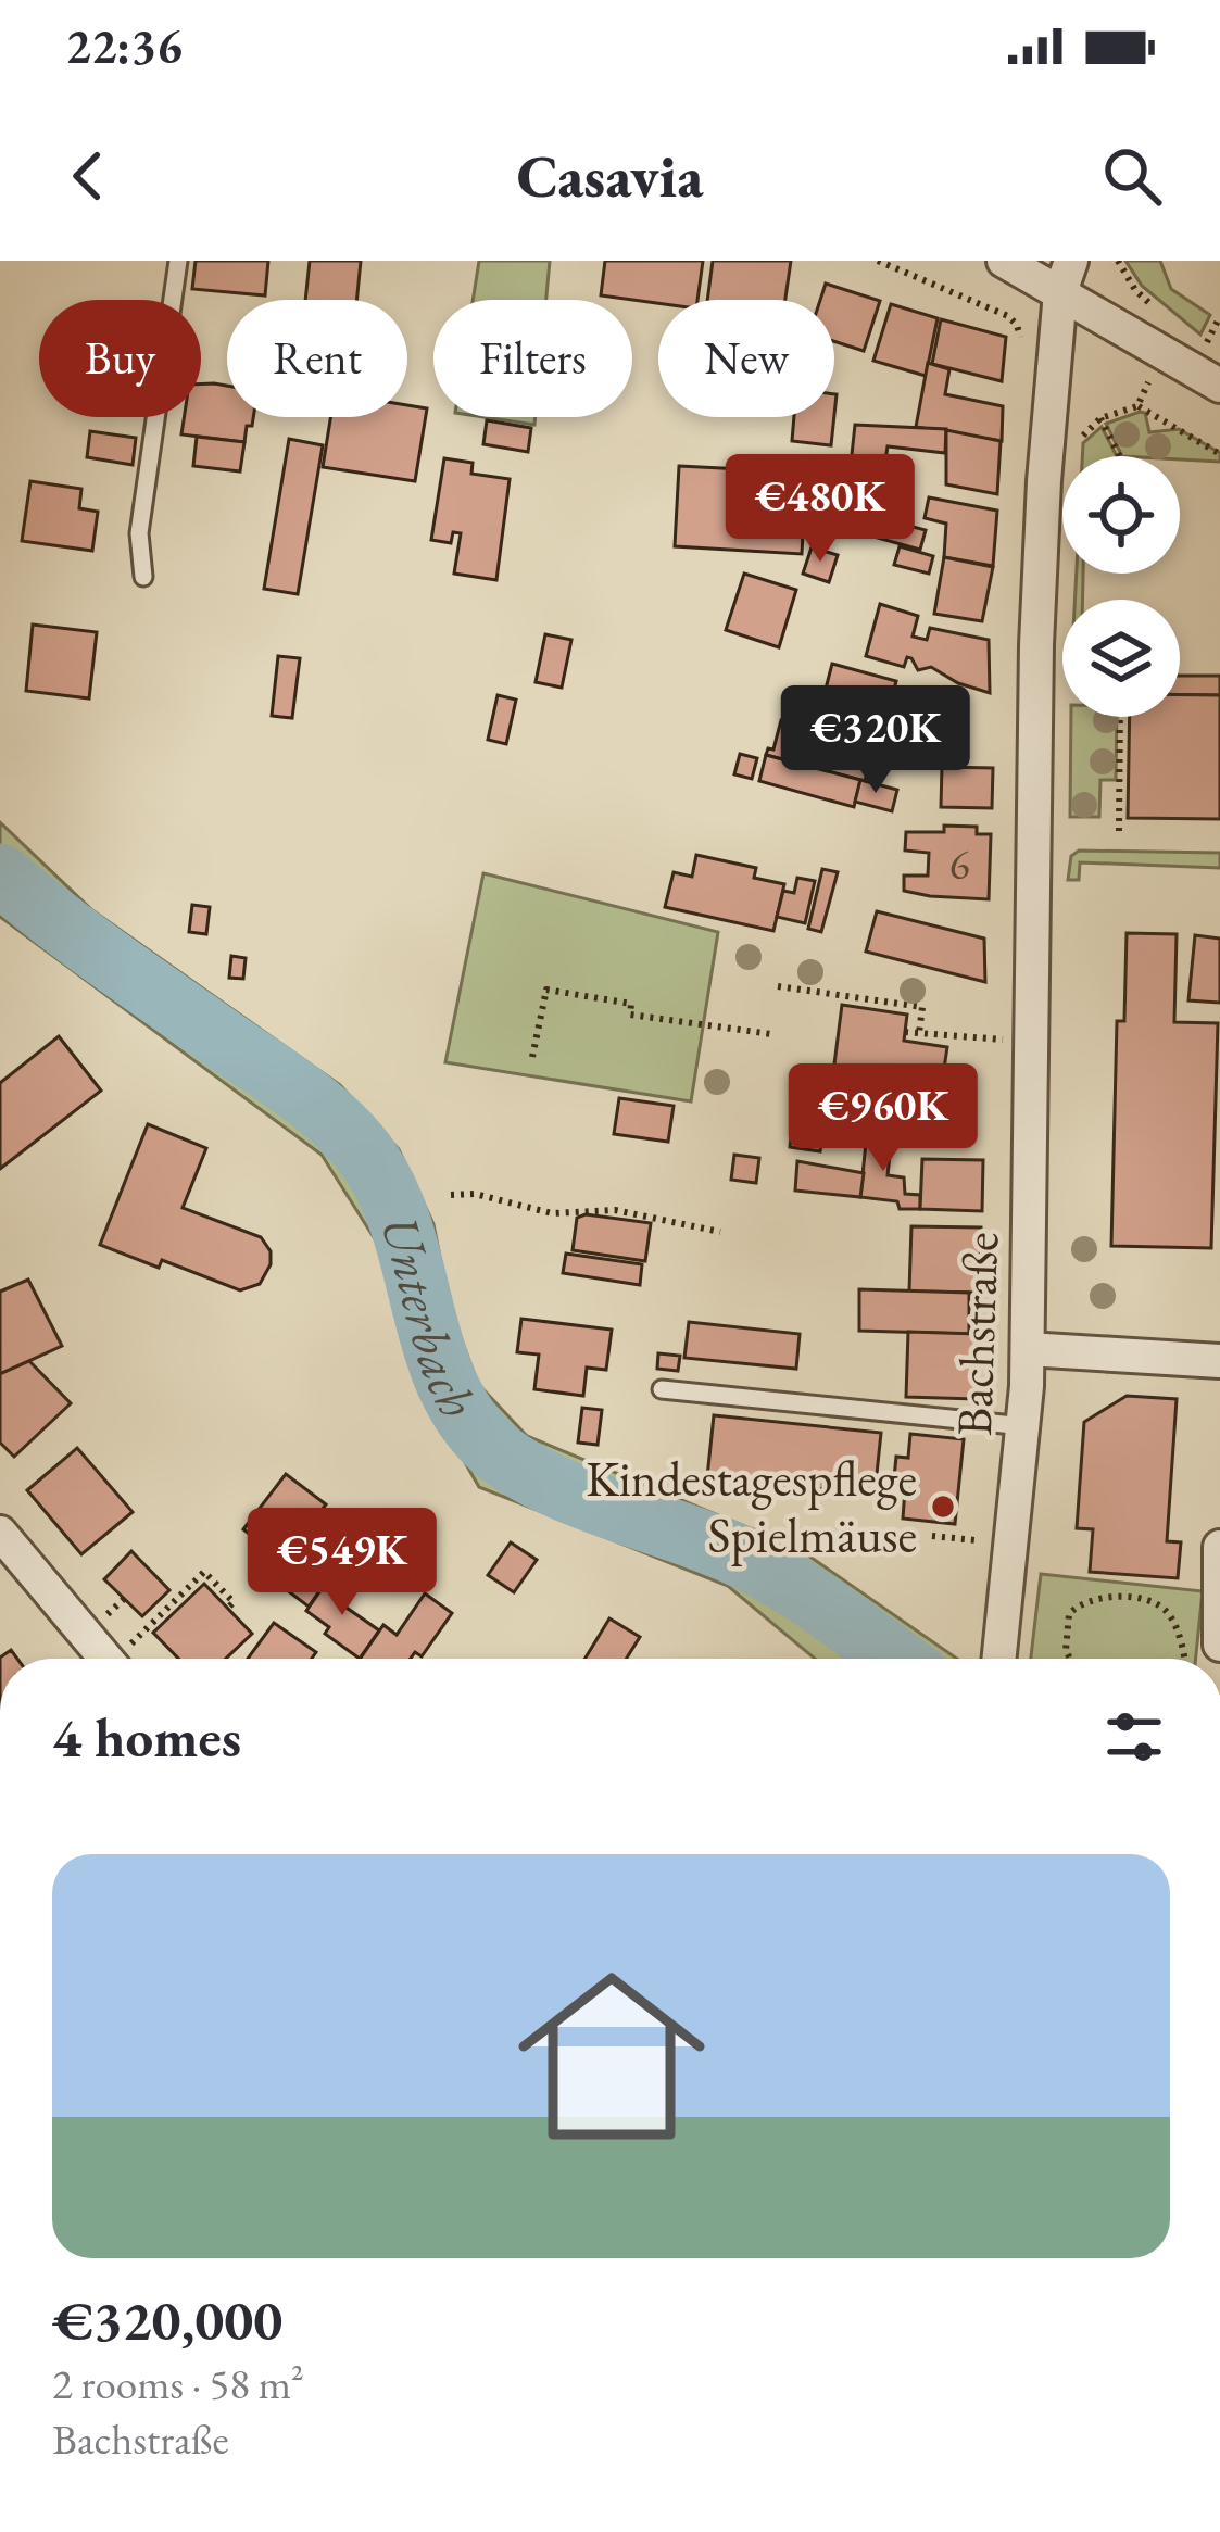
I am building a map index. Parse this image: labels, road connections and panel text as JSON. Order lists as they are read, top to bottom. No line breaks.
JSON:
{"streets":{"street":["Bachstraße"]},"water":["Unterbach"],"places":["Kindestagespflege Spielmäuse"],"house_numbers":["6"],"page":{"status":"22:36","header":"Casavia","chip":["Buy","Rent","Filters","New"],"price":["€480K","€320K","€960K","€549K"],"heading":"4 homes","list":[{"name":"€320,000","note":"2 rooms · 58 m² · Bachstraße"}]}}
